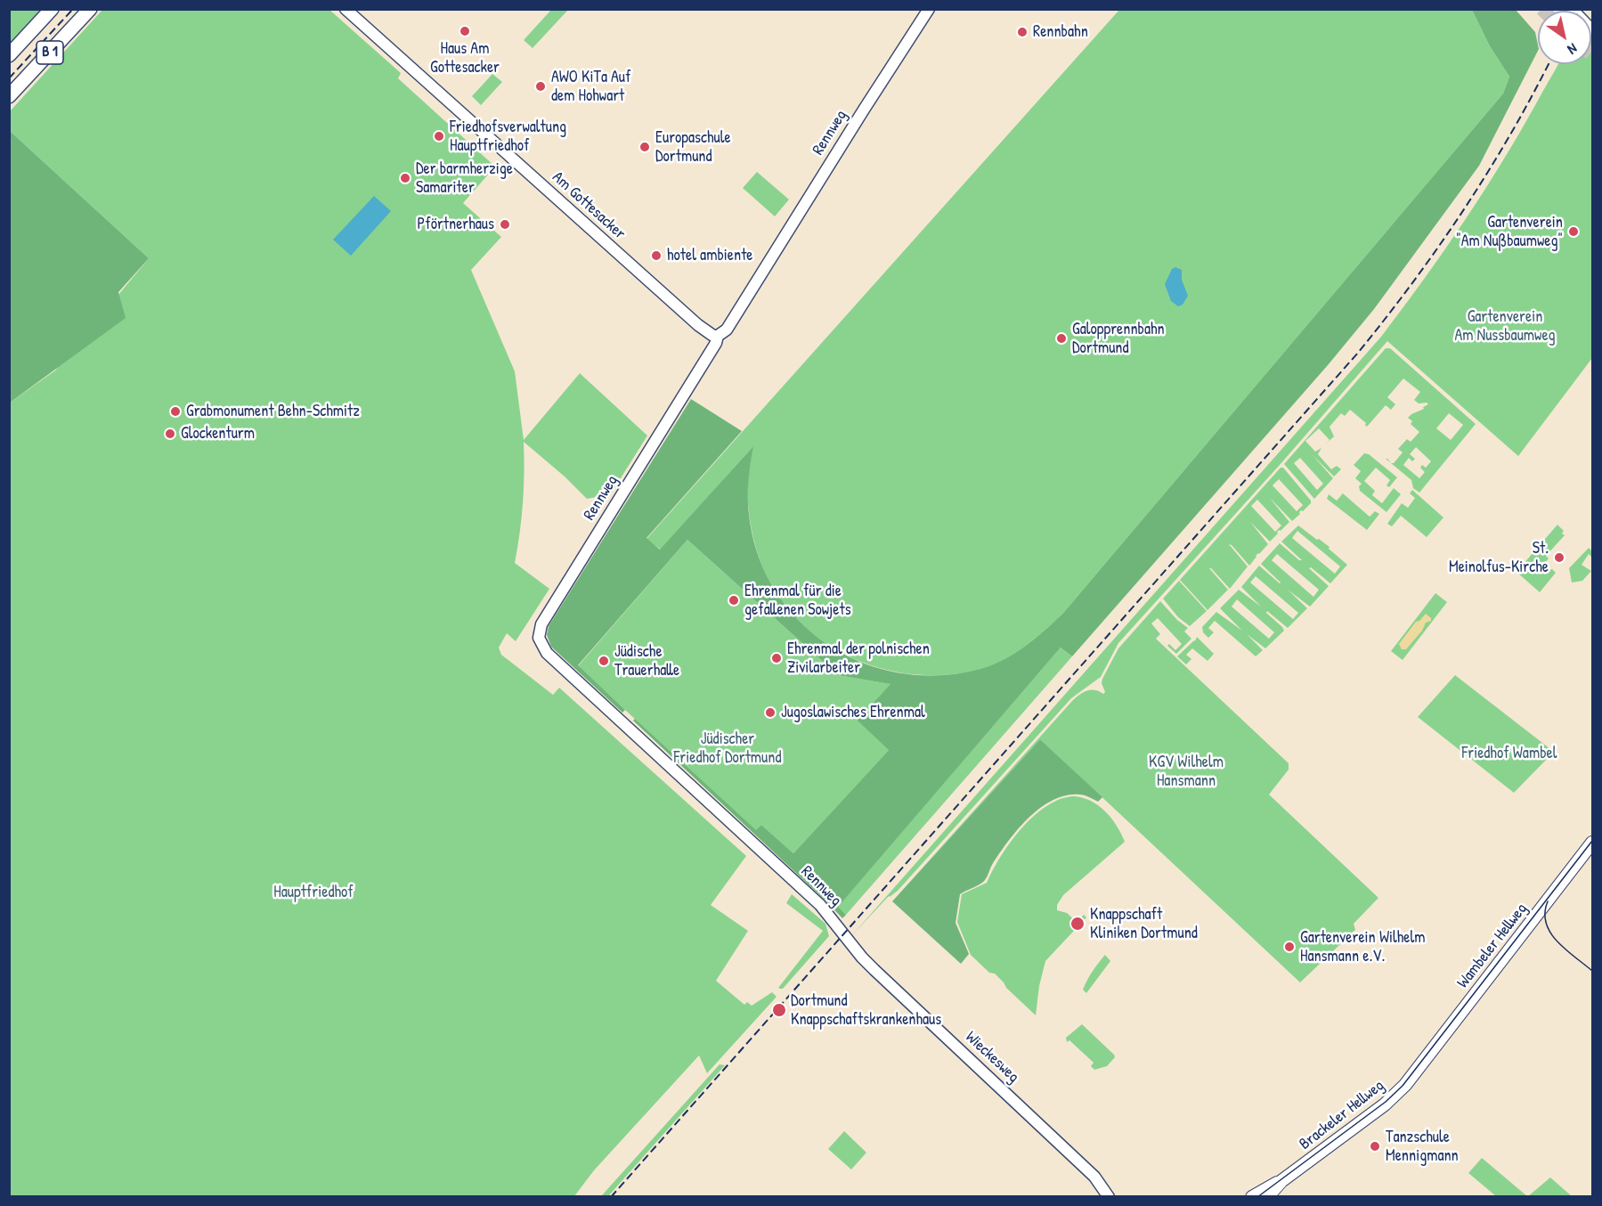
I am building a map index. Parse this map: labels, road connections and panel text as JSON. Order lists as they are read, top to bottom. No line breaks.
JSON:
{"streets":{"highway":["B 1"],"main road":["Wambeler Hellweg","Brackeler Hellweg"],"street":["Rennweg","Am Gottesacker","Wieckesweg"]},"crossings":[["Rennweg","Am Gottesacker"],["Rennweg","Wieckesweg"],["Wambeler Hellweg","Brackeler Hellweg"]],"parks":["Gartenverein Am Nussbaumweg","Jüdischer Friedhof Dortmund","Friedhof Wambel","KGV Wilhelm Hansmann","Hauptfriedhof"],"places":["Haus Am Gottesacker","Rennbahn","AWO KiTa Auf dem Hohwart","Friedhofsverwaltung Hauptfriedhof","Europaschule Dortmund","Der barmherzige Samariter","Pförtnerhaus","Gartenverein \"Am Nußbaumweg\"","hotel ambiente","Galopprennbahn Dortmund","Grabmonument Behn-Schmitz","Glockenturm","St. Meinolfus-Kirche","Ehrenmal für die gefallenen Sowjets","Ehrenmal der polnischen Zivilarbeiter","Jüdische Trauerhalle","Jugoslawisches Ehrenmal","Knappschaft Kliniken Dortmund","Gartenverein Wilhelm Hansmann e.V.","Dortmund Knappschaftskrankenhaus","Tanzschule Mennigmann"],"north":"bottom right"}
